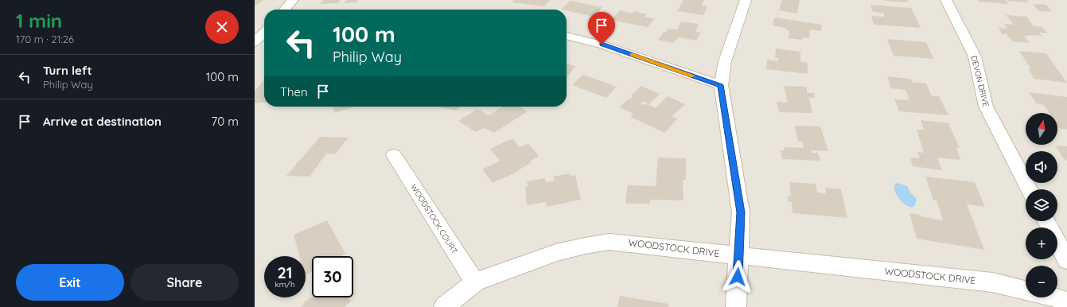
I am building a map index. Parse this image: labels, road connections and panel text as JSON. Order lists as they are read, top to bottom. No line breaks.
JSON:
{"streets":{"street":["DEVON DRIVE","WOODSTOCK COURT","WOODSTOCK DRIVE"]},"crossings":[["WOODSTOCK COURT","WOODSTOCK DRIVE"]],"north":"top","page":{"heading":["1 min","170 m · 21:26"],"turn":["100 m","Philip Way"],"list":[{"name":"Turn left","note":"Philip Way","value":"100 m"},{"name":"Arrive at destination","value":"70 m"}],"then":"Then","map_buttons":["+","−"],"speed":"21 km/h","limit":"30","buttons":["Exit","Share"]}}
